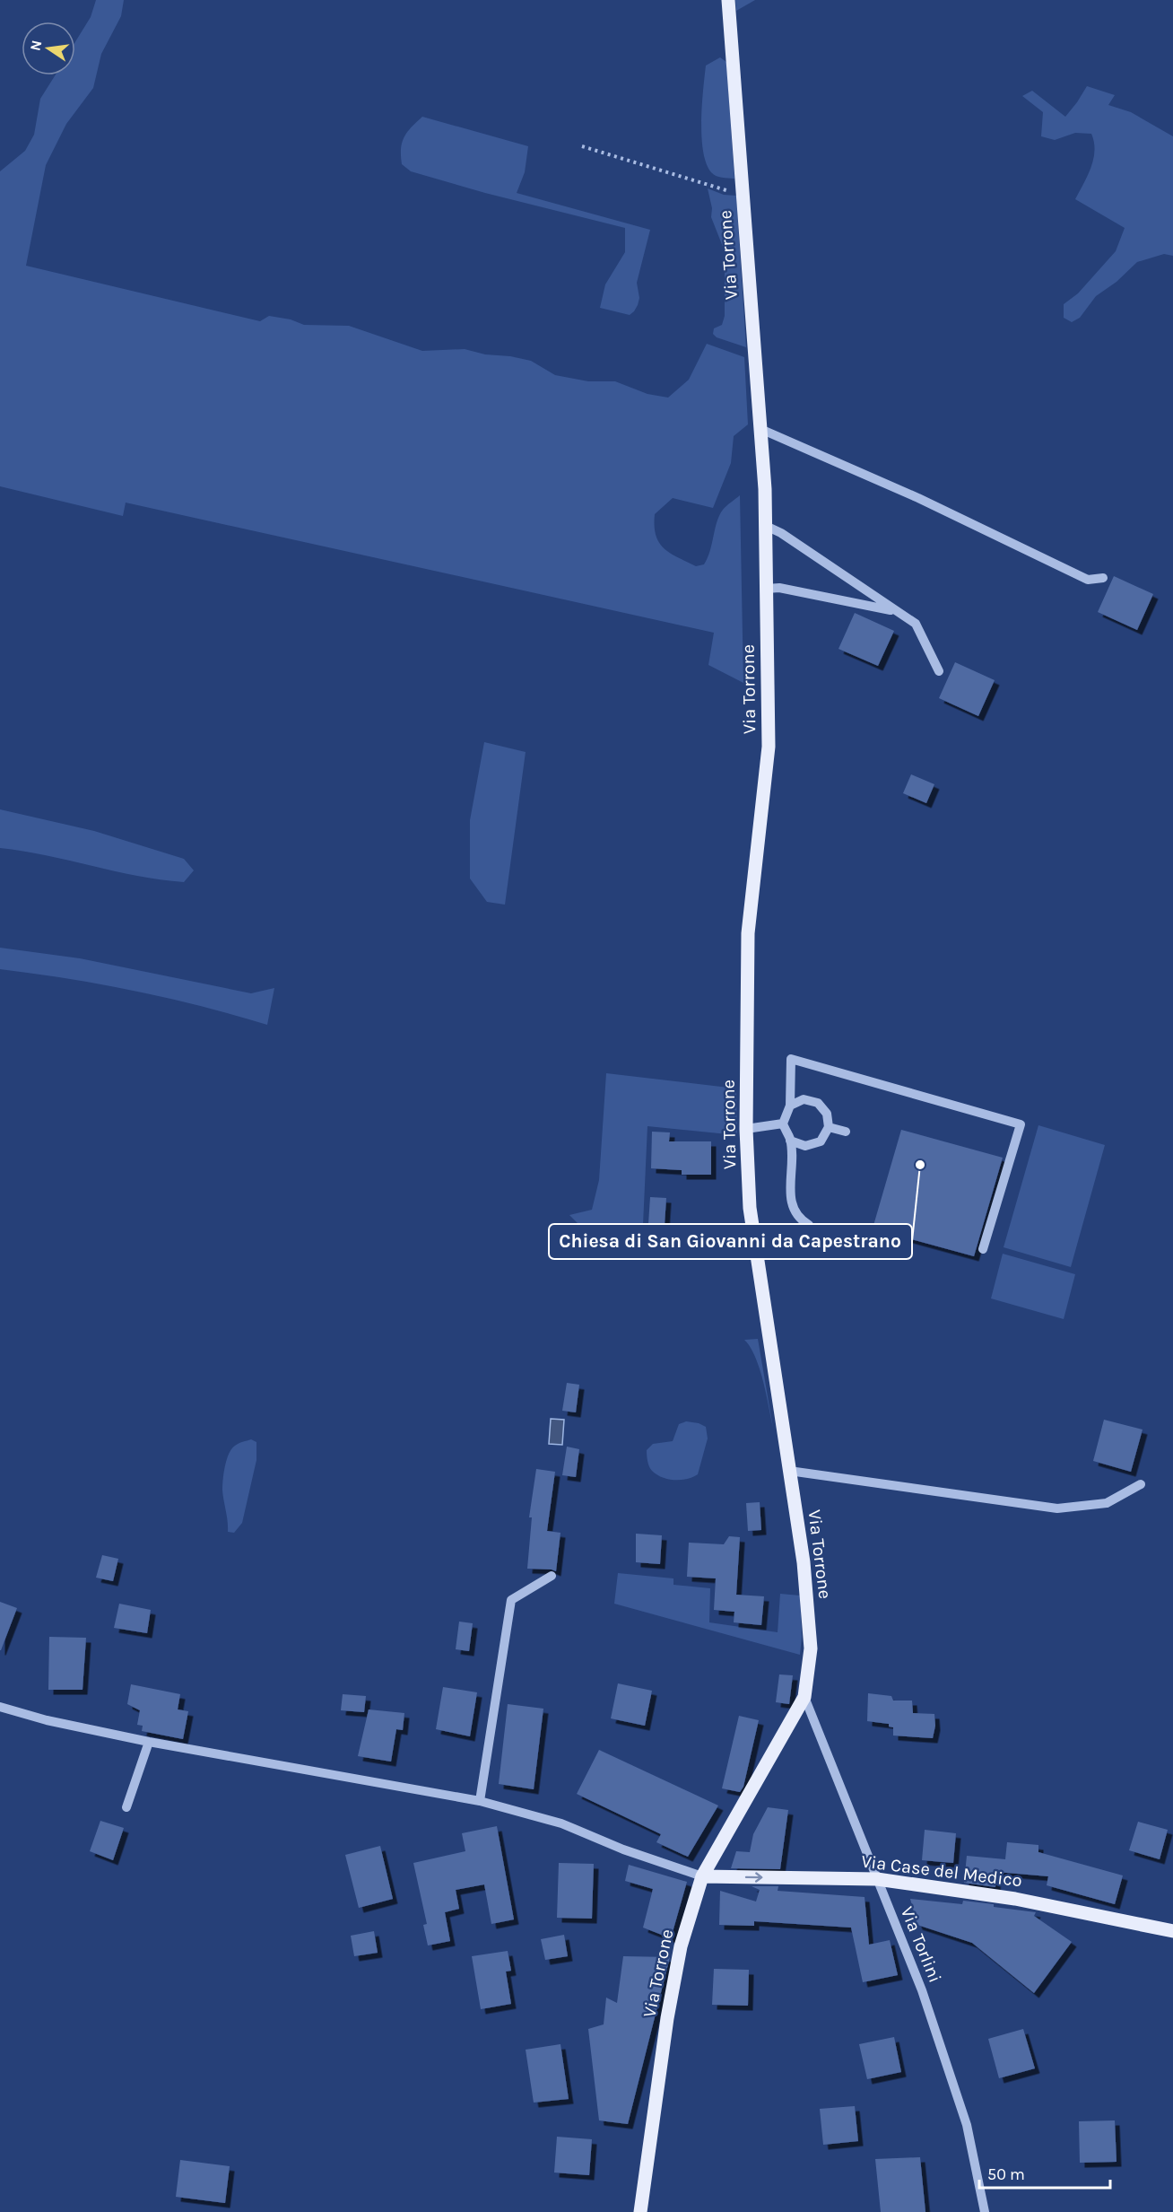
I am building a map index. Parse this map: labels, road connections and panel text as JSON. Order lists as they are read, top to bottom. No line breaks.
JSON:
{"streets":{"main road":["Via Torrone","Via Case del Medico"],"street":["Via Torlini"]},"crossings":[["Via Torrone","Via Case del Medico"],["Via Torrone","Via Torlini"],["Via Case del Medico","Via Torlini"]],"one_way":["Via Case del Medico"],"places":["Chiesa di San Giovanni da Capestrano"],"scale_bar":"50 m","north":"left"}
